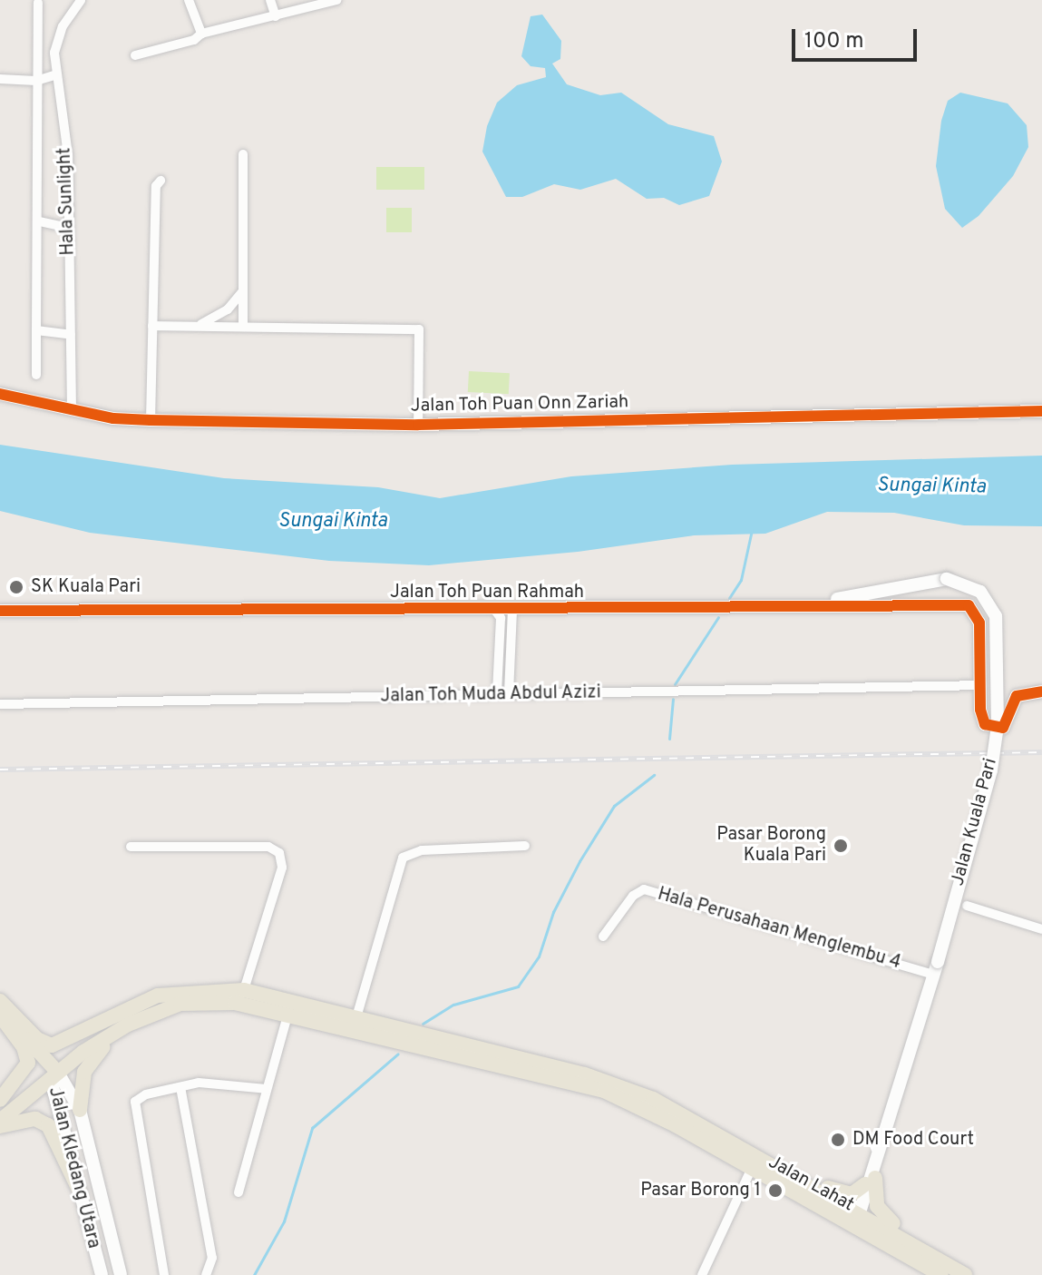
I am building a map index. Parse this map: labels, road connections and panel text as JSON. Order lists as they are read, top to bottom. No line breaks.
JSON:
{"streets":{"main road":["Jalan Kledang Utara","Jalan Lahat"],"street":["Hala Sunlight","Jalan Toh Puan Onn Zariah","Jalan Toh Puan Rahmah","Jalan Toh Muda Abdul Azizi","Jalan Kuala Pari","Hala Perusahaan Menglembu 4"]},"crossings":[["Hala Sunlight","Jalan Toh Puan Onn Zariah"],["Jalan Toh Puan Rahmah","Jalan Toh Muda Abdul Azizi"],["Jalan Kuala Pari","Hala Perusahaan Menglembu 4"],["Jalan Kuala Pari","Jalan Lahat"],["Jalan Kledang Utara","Jalan Lahat"]],"water":["Sungai Kinta"],"places":["SK Kuala Pari","Pasar Borong Kuala Pari","DM Food Court","Pasar Borong 1"],"scale_bar":"100 m"}
